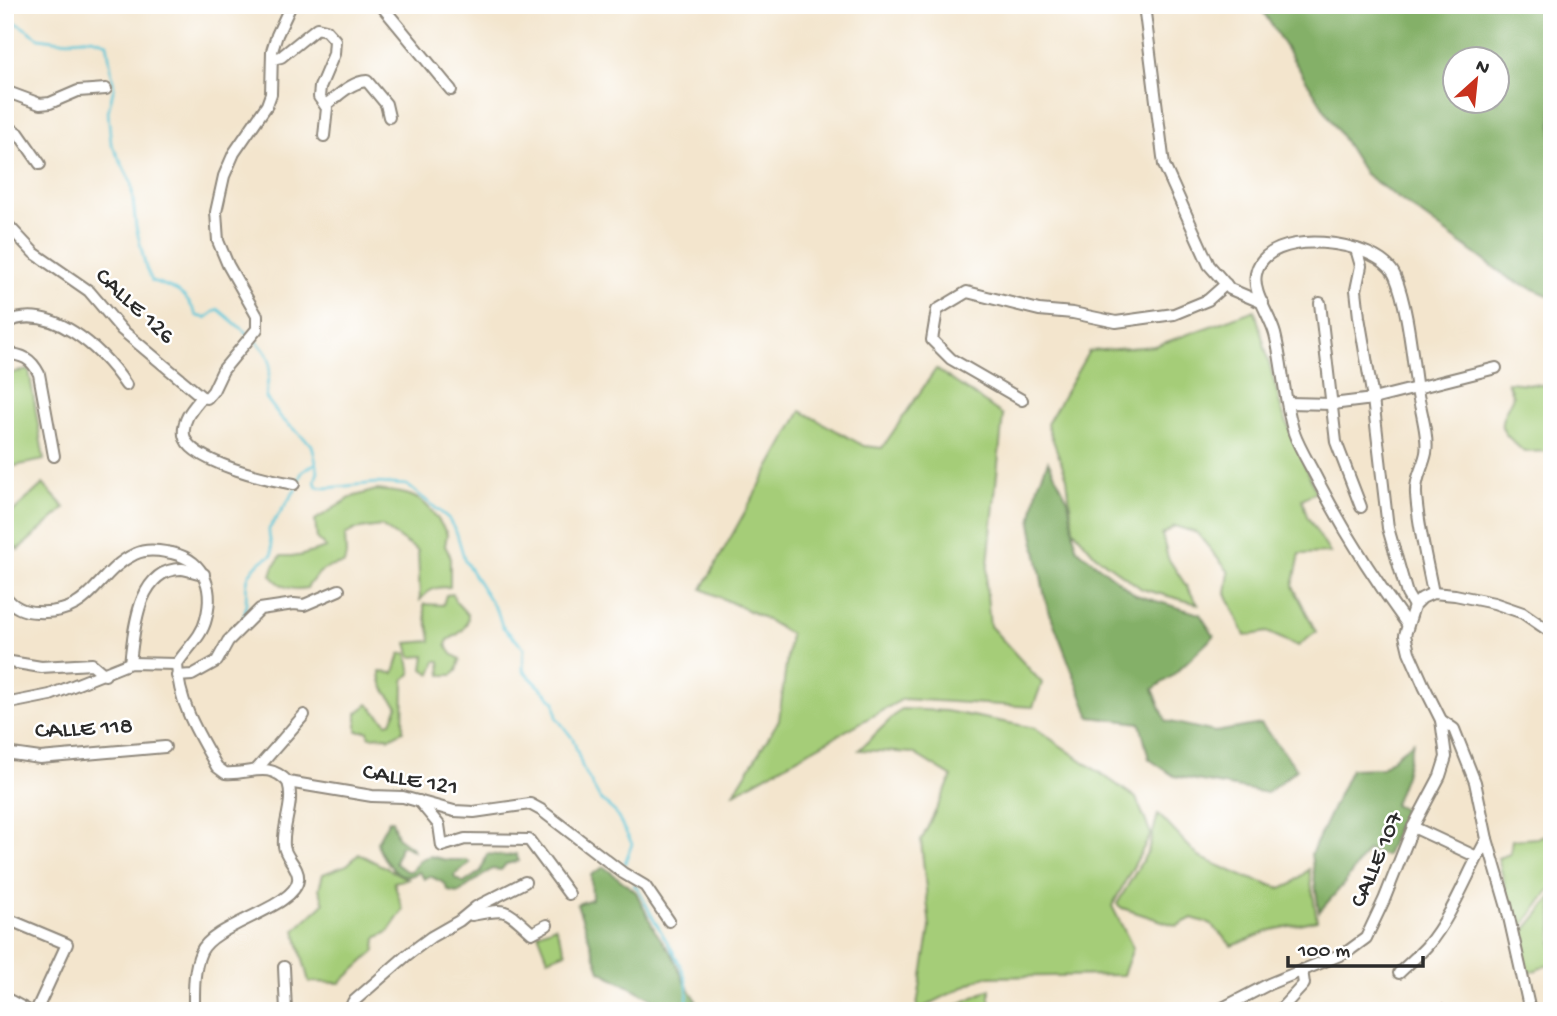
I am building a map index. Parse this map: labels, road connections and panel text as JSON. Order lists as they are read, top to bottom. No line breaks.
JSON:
{"streets":{"street":["CALLE 126","CALLE 118","CALLE 121","CALLE 107"]},"scale_bar":"100 m","north":"top right"}
